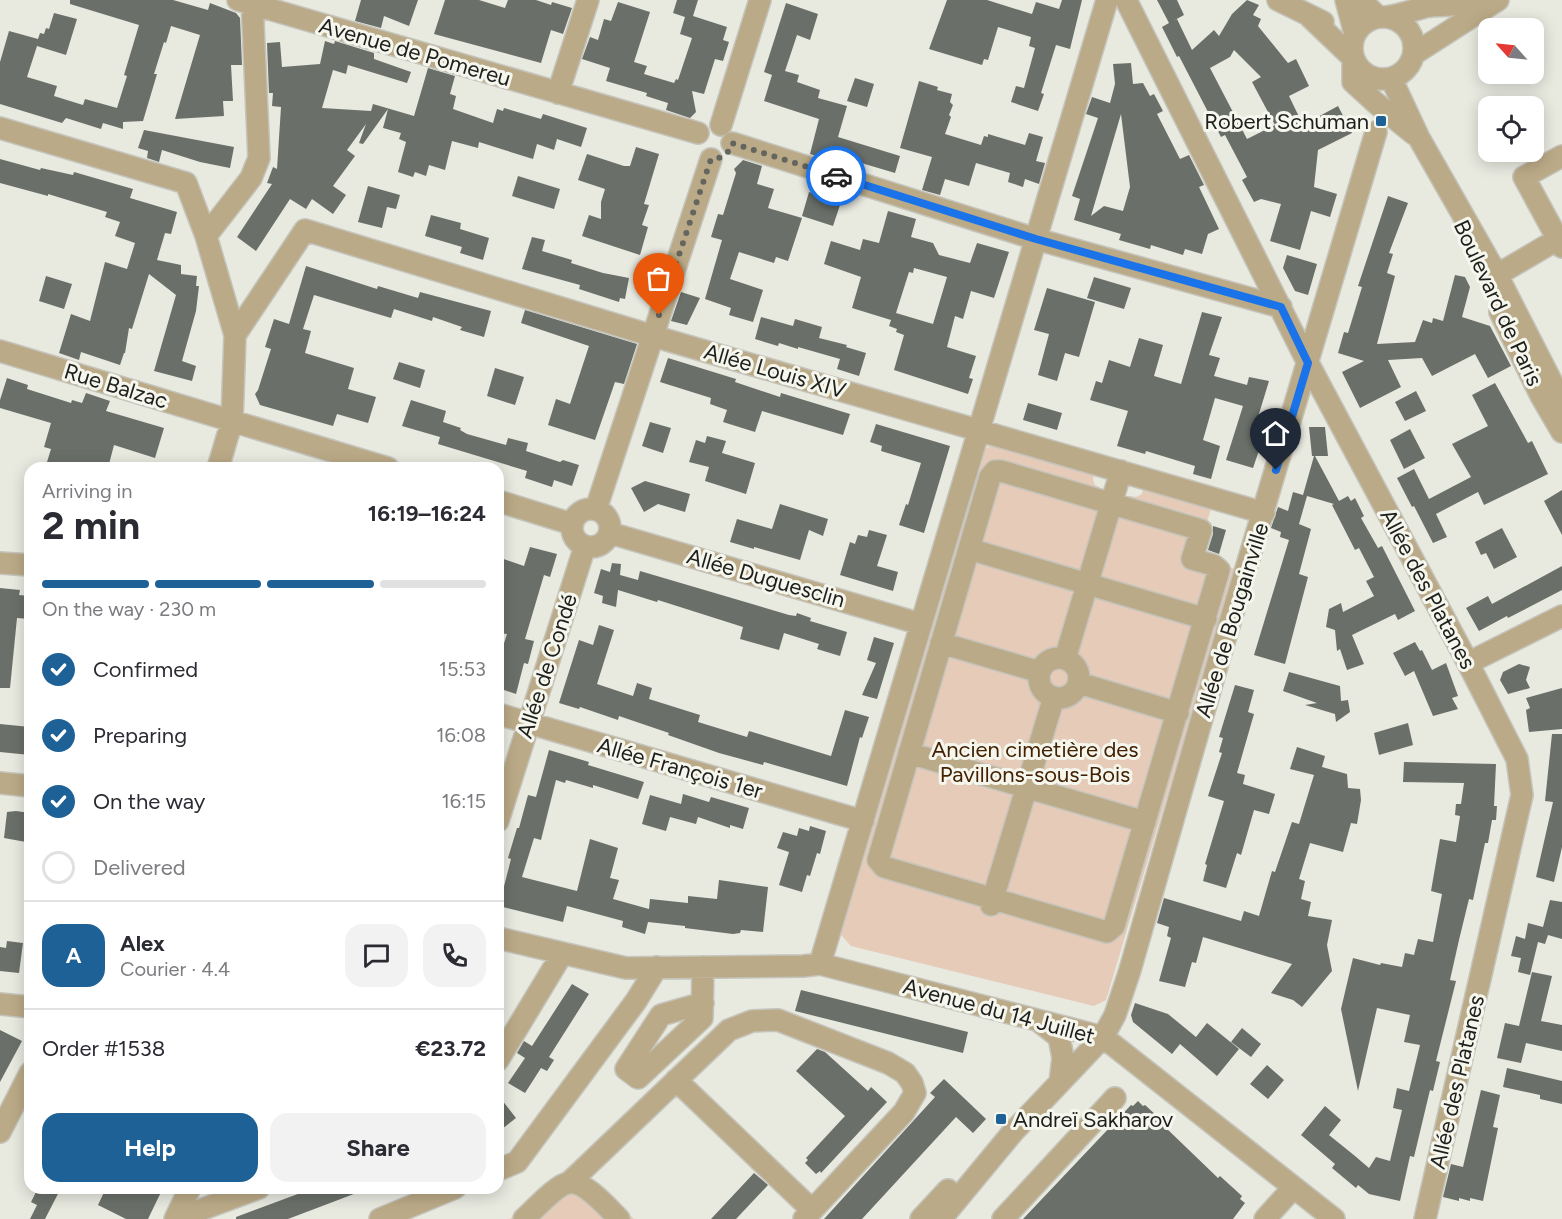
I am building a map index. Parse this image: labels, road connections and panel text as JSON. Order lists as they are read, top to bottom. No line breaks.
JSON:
{"streets":{"street":["Avenue de Pomereu","Boulevard de Paris","Allée Louis XIV","Rue Balzac","Allée Duguesclin","Allée des Platanes","Allée de Bougainville","Allée de Condé","Allée François 1er","Avenue du 14 Juillet"]},"crossings":[["Allée Louis XIV","Allée de Bougainville"],["Allée Duguesclin","Allée de Condé"],["Allée des Platanes","Allée de Bougainville"],["Allée de Bougainville","Avenue du 14 Juillet"],["Allée de Condé","Allée François 1er"]],"parks":["Ancien cimetière des Pavillons-sous-Bois"],"places":{"transit":["Robert Schuman","Andreï Sakharov"]},"north":"top left","page":{"heading":["2 min","Arriving in","16:19–16:24"],"panel":["Alex","Courier · 4.4","Order #1538","€23.72"],"bar":"On the way · 230 m","list":[["Confirmed","15:53"],["Preparing","16:08"],["On the way","16:15"],"Delivered"],"round":"A","buttons":["Help","Share"]}}
